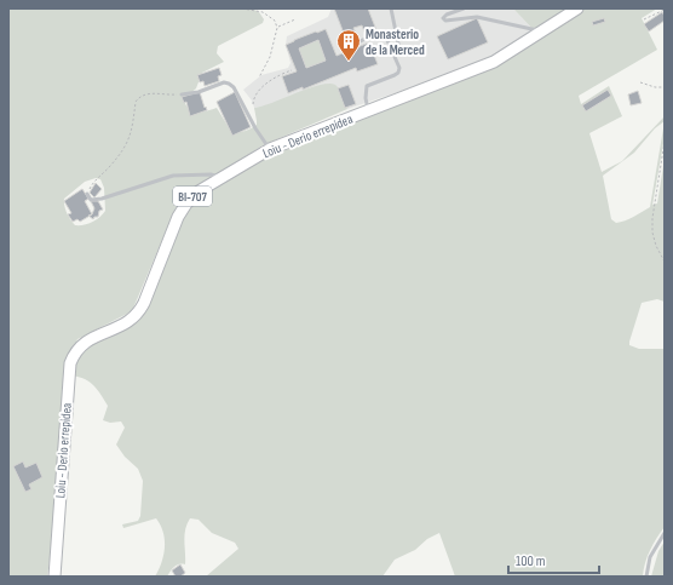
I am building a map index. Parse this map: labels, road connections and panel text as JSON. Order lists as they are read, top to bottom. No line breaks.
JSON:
{"streets":{"main road":["Loiu - Derio errepidea","BI-707"]},"places":{"building":["Monasterio de la Merced"]},"scale_bar":"100 m"}
